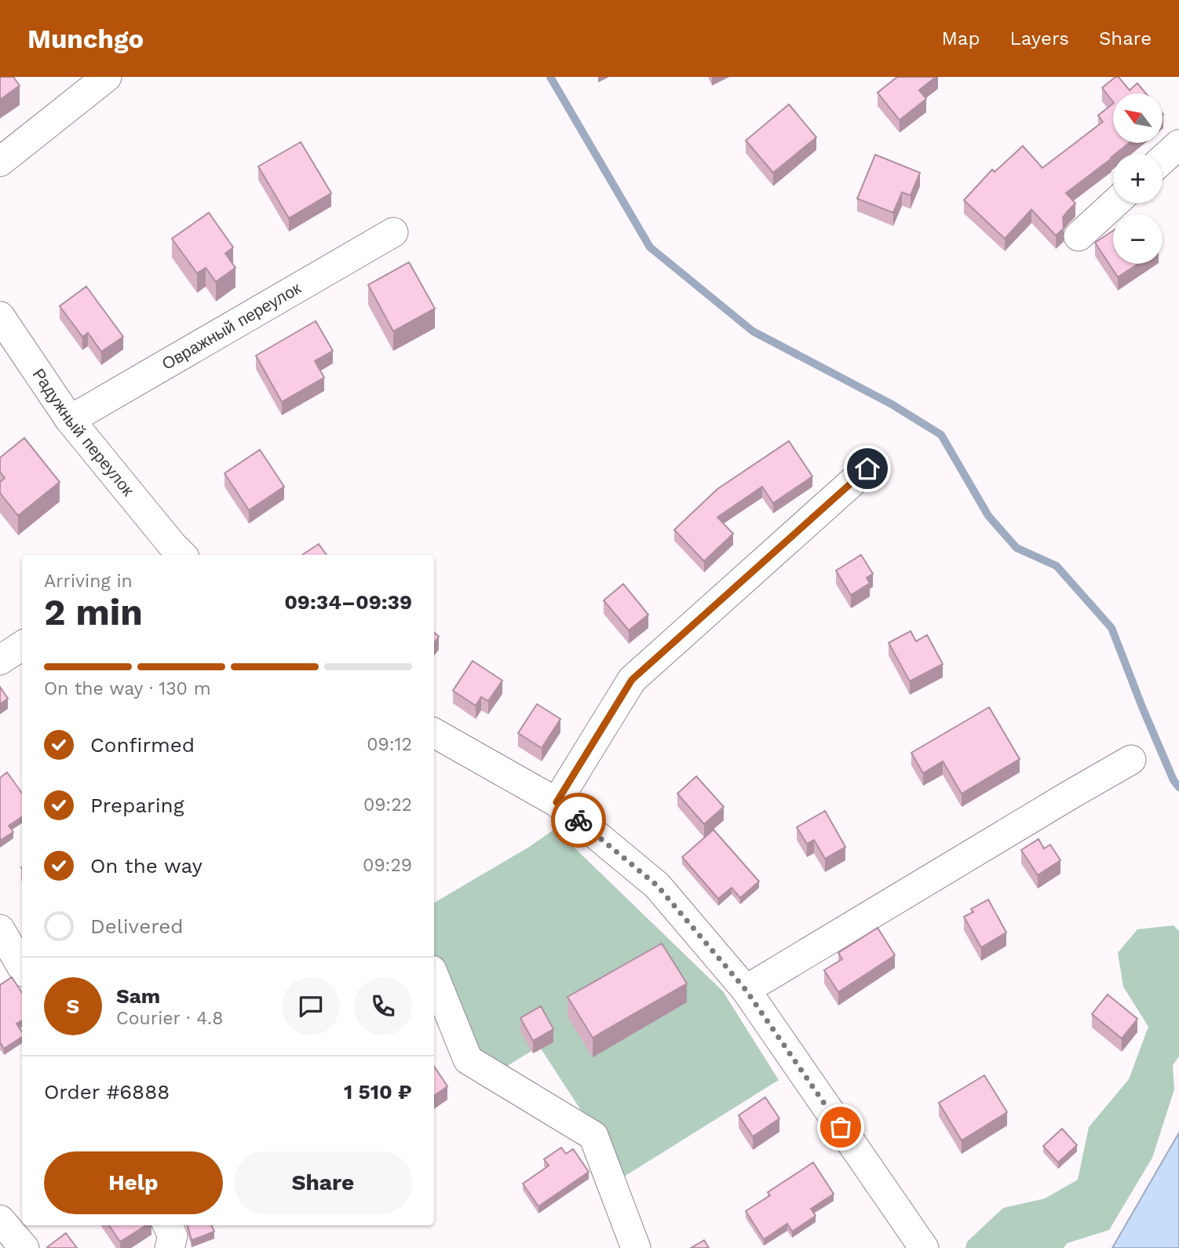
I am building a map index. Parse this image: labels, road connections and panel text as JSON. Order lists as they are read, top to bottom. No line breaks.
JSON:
{"streets":{"street":["Овражный переулок","Радужный переулок"]},"crossings":[["Овражный переулок","Радужный переулок"]],"north":"top left","page":{"header":"Munchgo","nav":["Map","Layers","Share"],"map_buttons":["+","−"],"heading":["2 min","Arriving in","09:34–09:39"],"panel":["Sam","Courier · 4.8","Order #6888","1 510 ₽"],"bar":"On the way · 130 m","list":[["Confirmed","09:12"],["Preparing","09:22"],["On the way","09:29"],"Delivered"],"round":"S","buttons":["Help","Share"]}}
